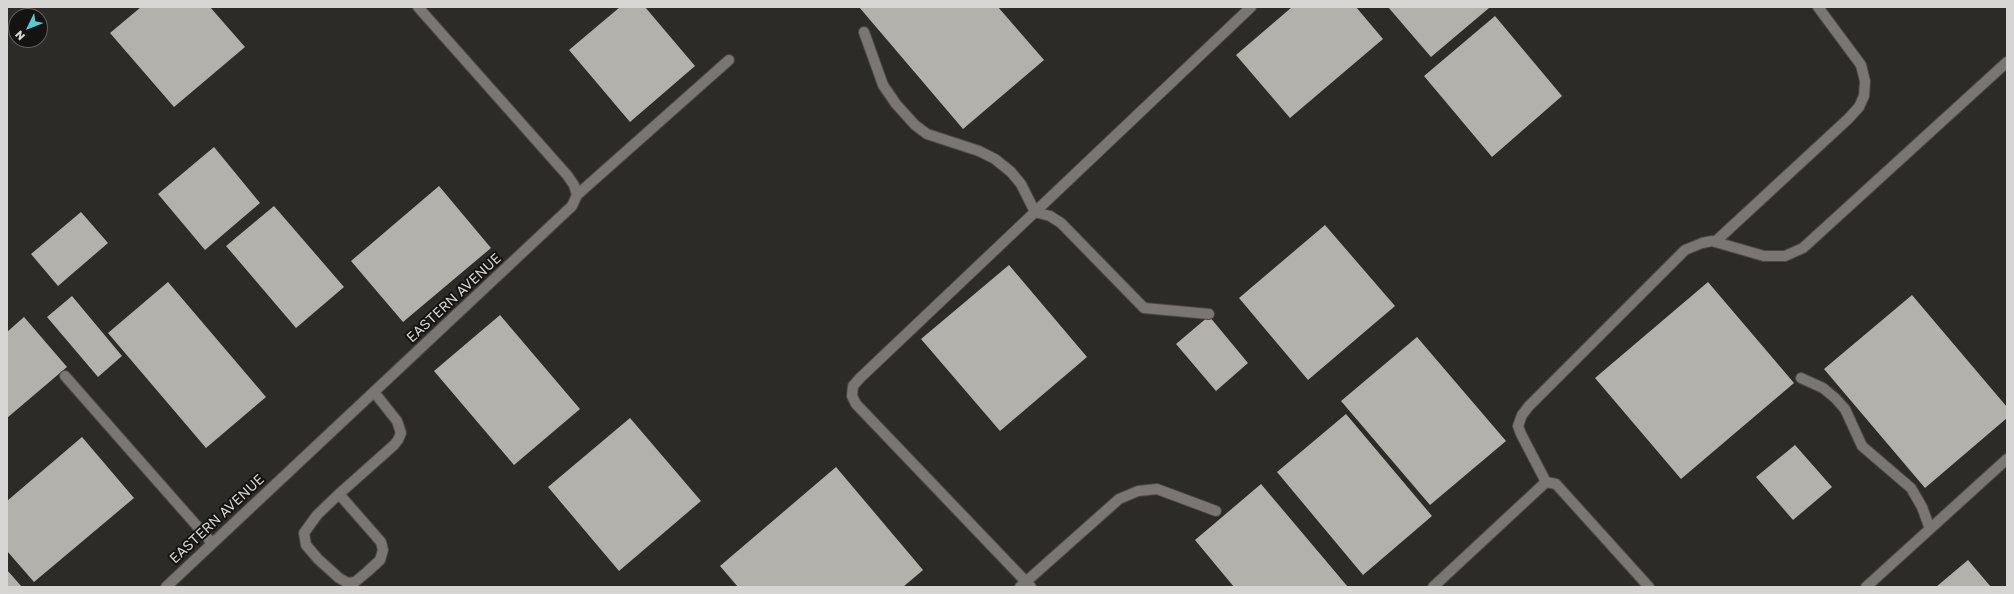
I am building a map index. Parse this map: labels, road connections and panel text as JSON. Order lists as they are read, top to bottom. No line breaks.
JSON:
{"streets":{"street":["EASTERN AVENUE"]},"north":"bottom left"}
